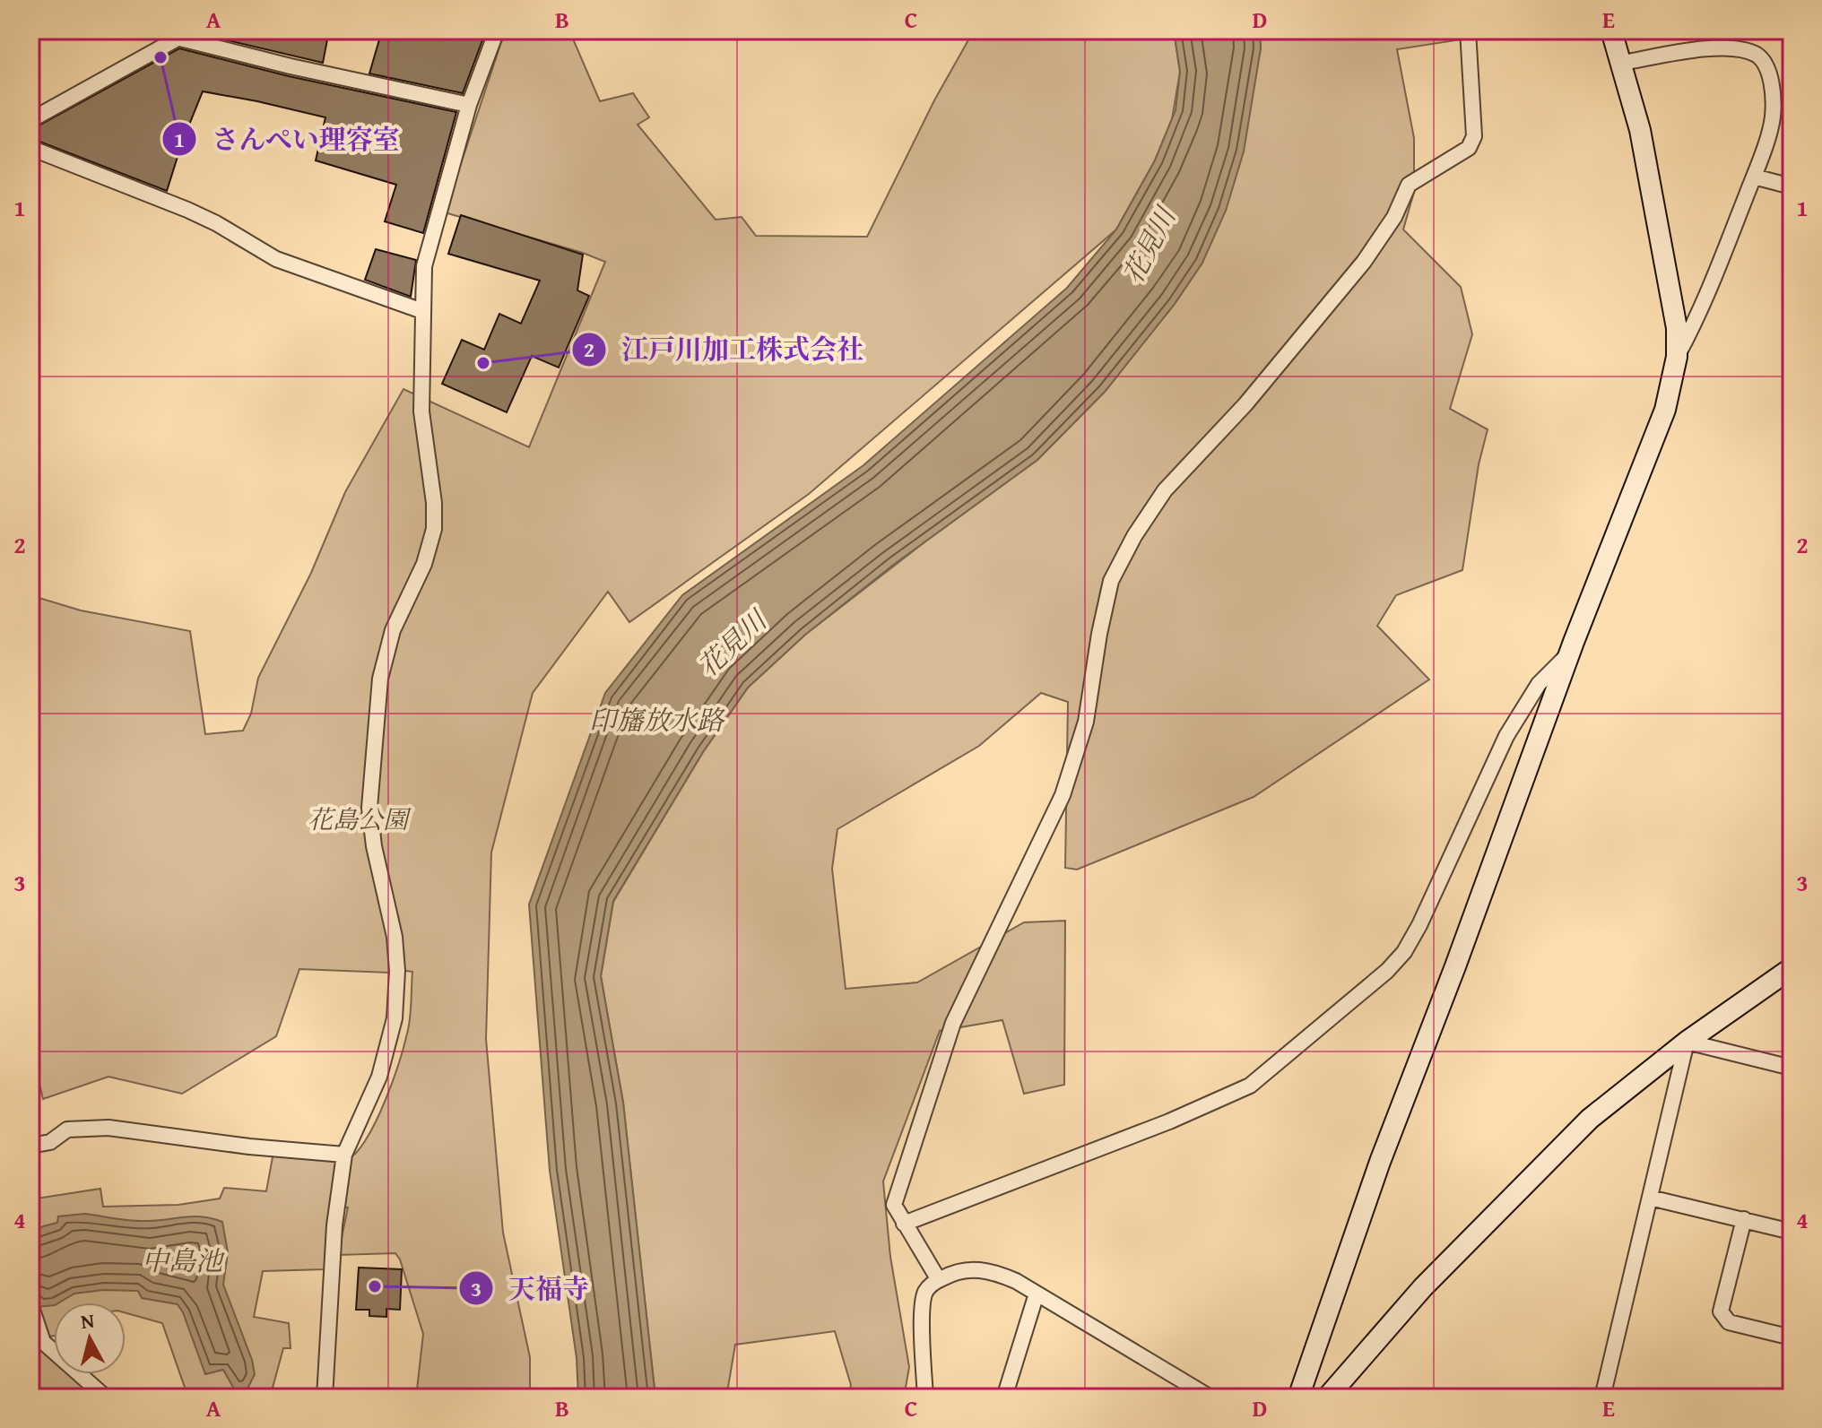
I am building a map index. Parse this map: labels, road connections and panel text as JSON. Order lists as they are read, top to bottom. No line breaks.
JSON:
{"water":["花見川","印旛放水路","中島池"],"parks":["花島公園"],"places":["さんぺい理容室","江戸川加工株式会社","天福寺"],"north":"top","grid":{"columns":["A","B","C","D","E"],"rows":["1","2","3","4"]}}
